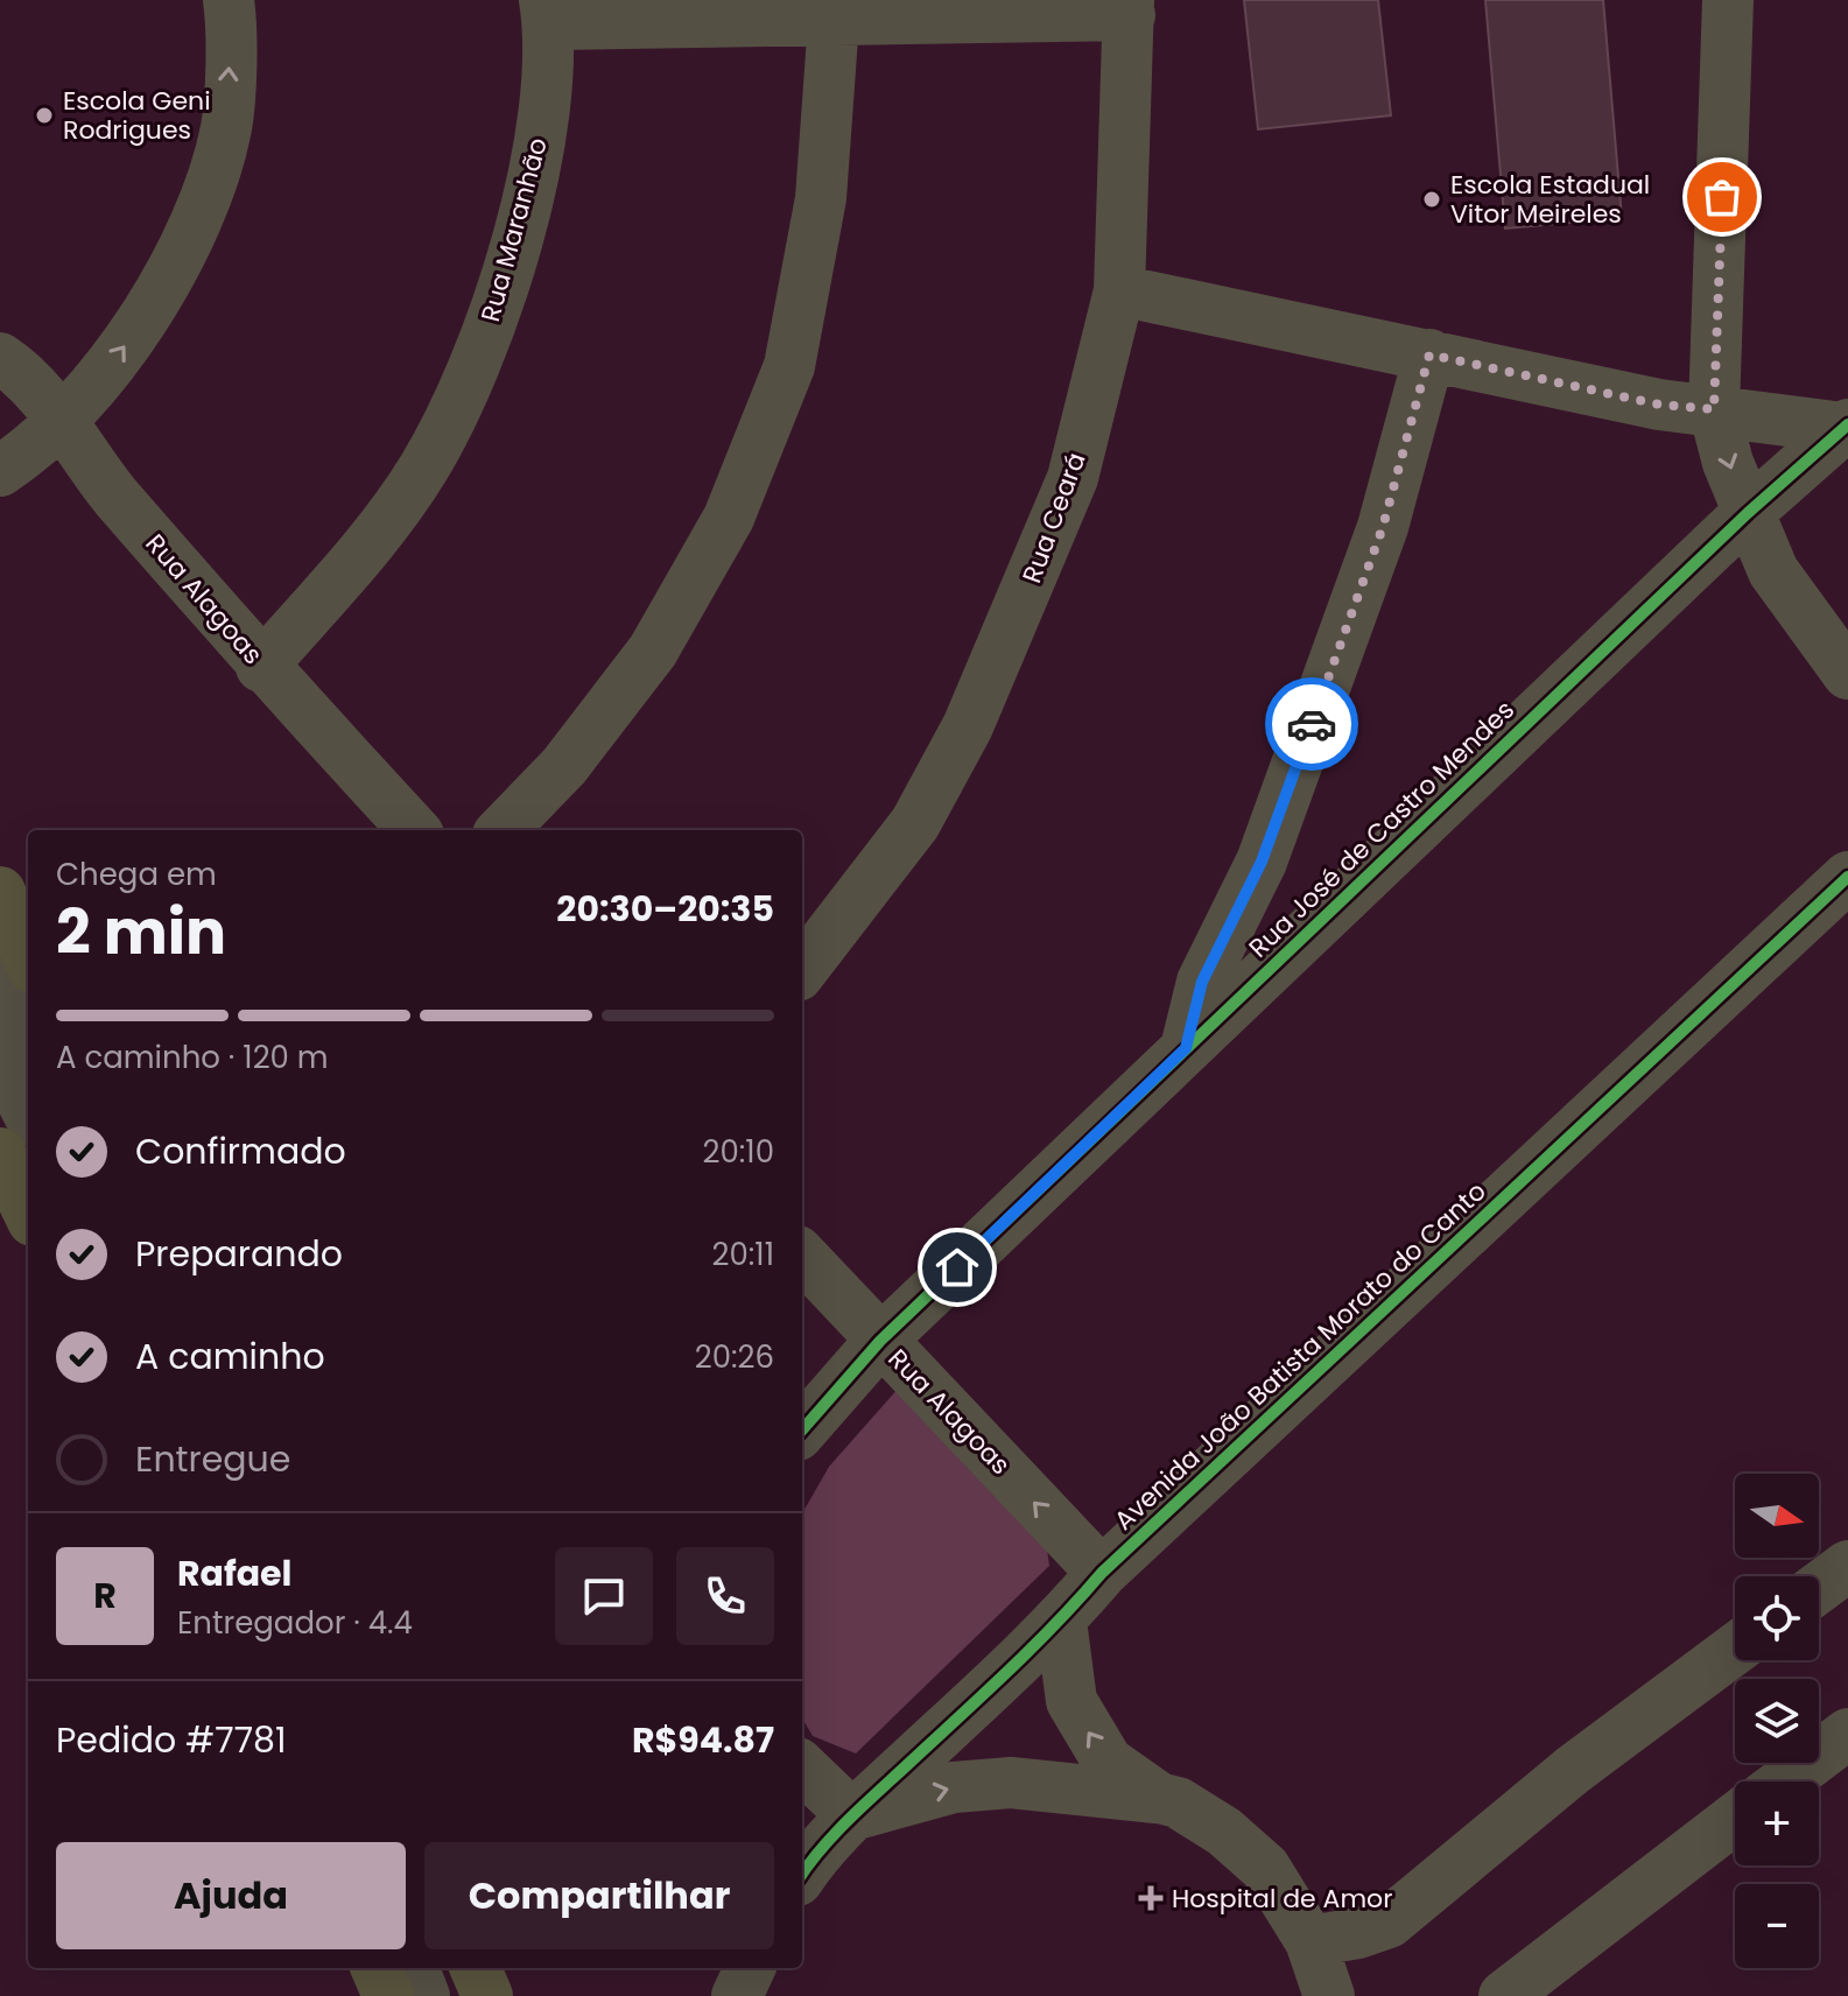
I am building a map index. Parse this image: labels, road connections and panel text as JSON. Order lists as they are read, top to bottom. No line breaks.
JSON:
{"streets":{"street":["Rua Maranhão","Rua Ceará","Rua Alagoas","Rua José de Castro Mendes","Avenida João Batista Morato do Canto"]},"crossings":[["Rua Maranhão","Rua Alagoas"],["Rua Alagoas","Rua José de Castro Mendes"],["Rua Alagoas","Avenida João Batista Morato do Canto"]],"places":{"other":["Escola Geni Rodrigues","Escola Estadual Vitor Meireles"],"health":["Hospital de Amor"]},"north":"right","page":{"heading":["2 min","Chega em","20:30–20:35"],"panel":["Rafael","Entregador · 4.4","Pedido #7781","R$94.87"],"bar":"A caminho · 120 m","list":[["Confirmado","20:10"],["Preparando","20:11"],["A caminho","20:26"],"Entregue"],"map_buttons":["+","−"],"round":"R","buttons":["Ajuda","Compartilhar"]}}
